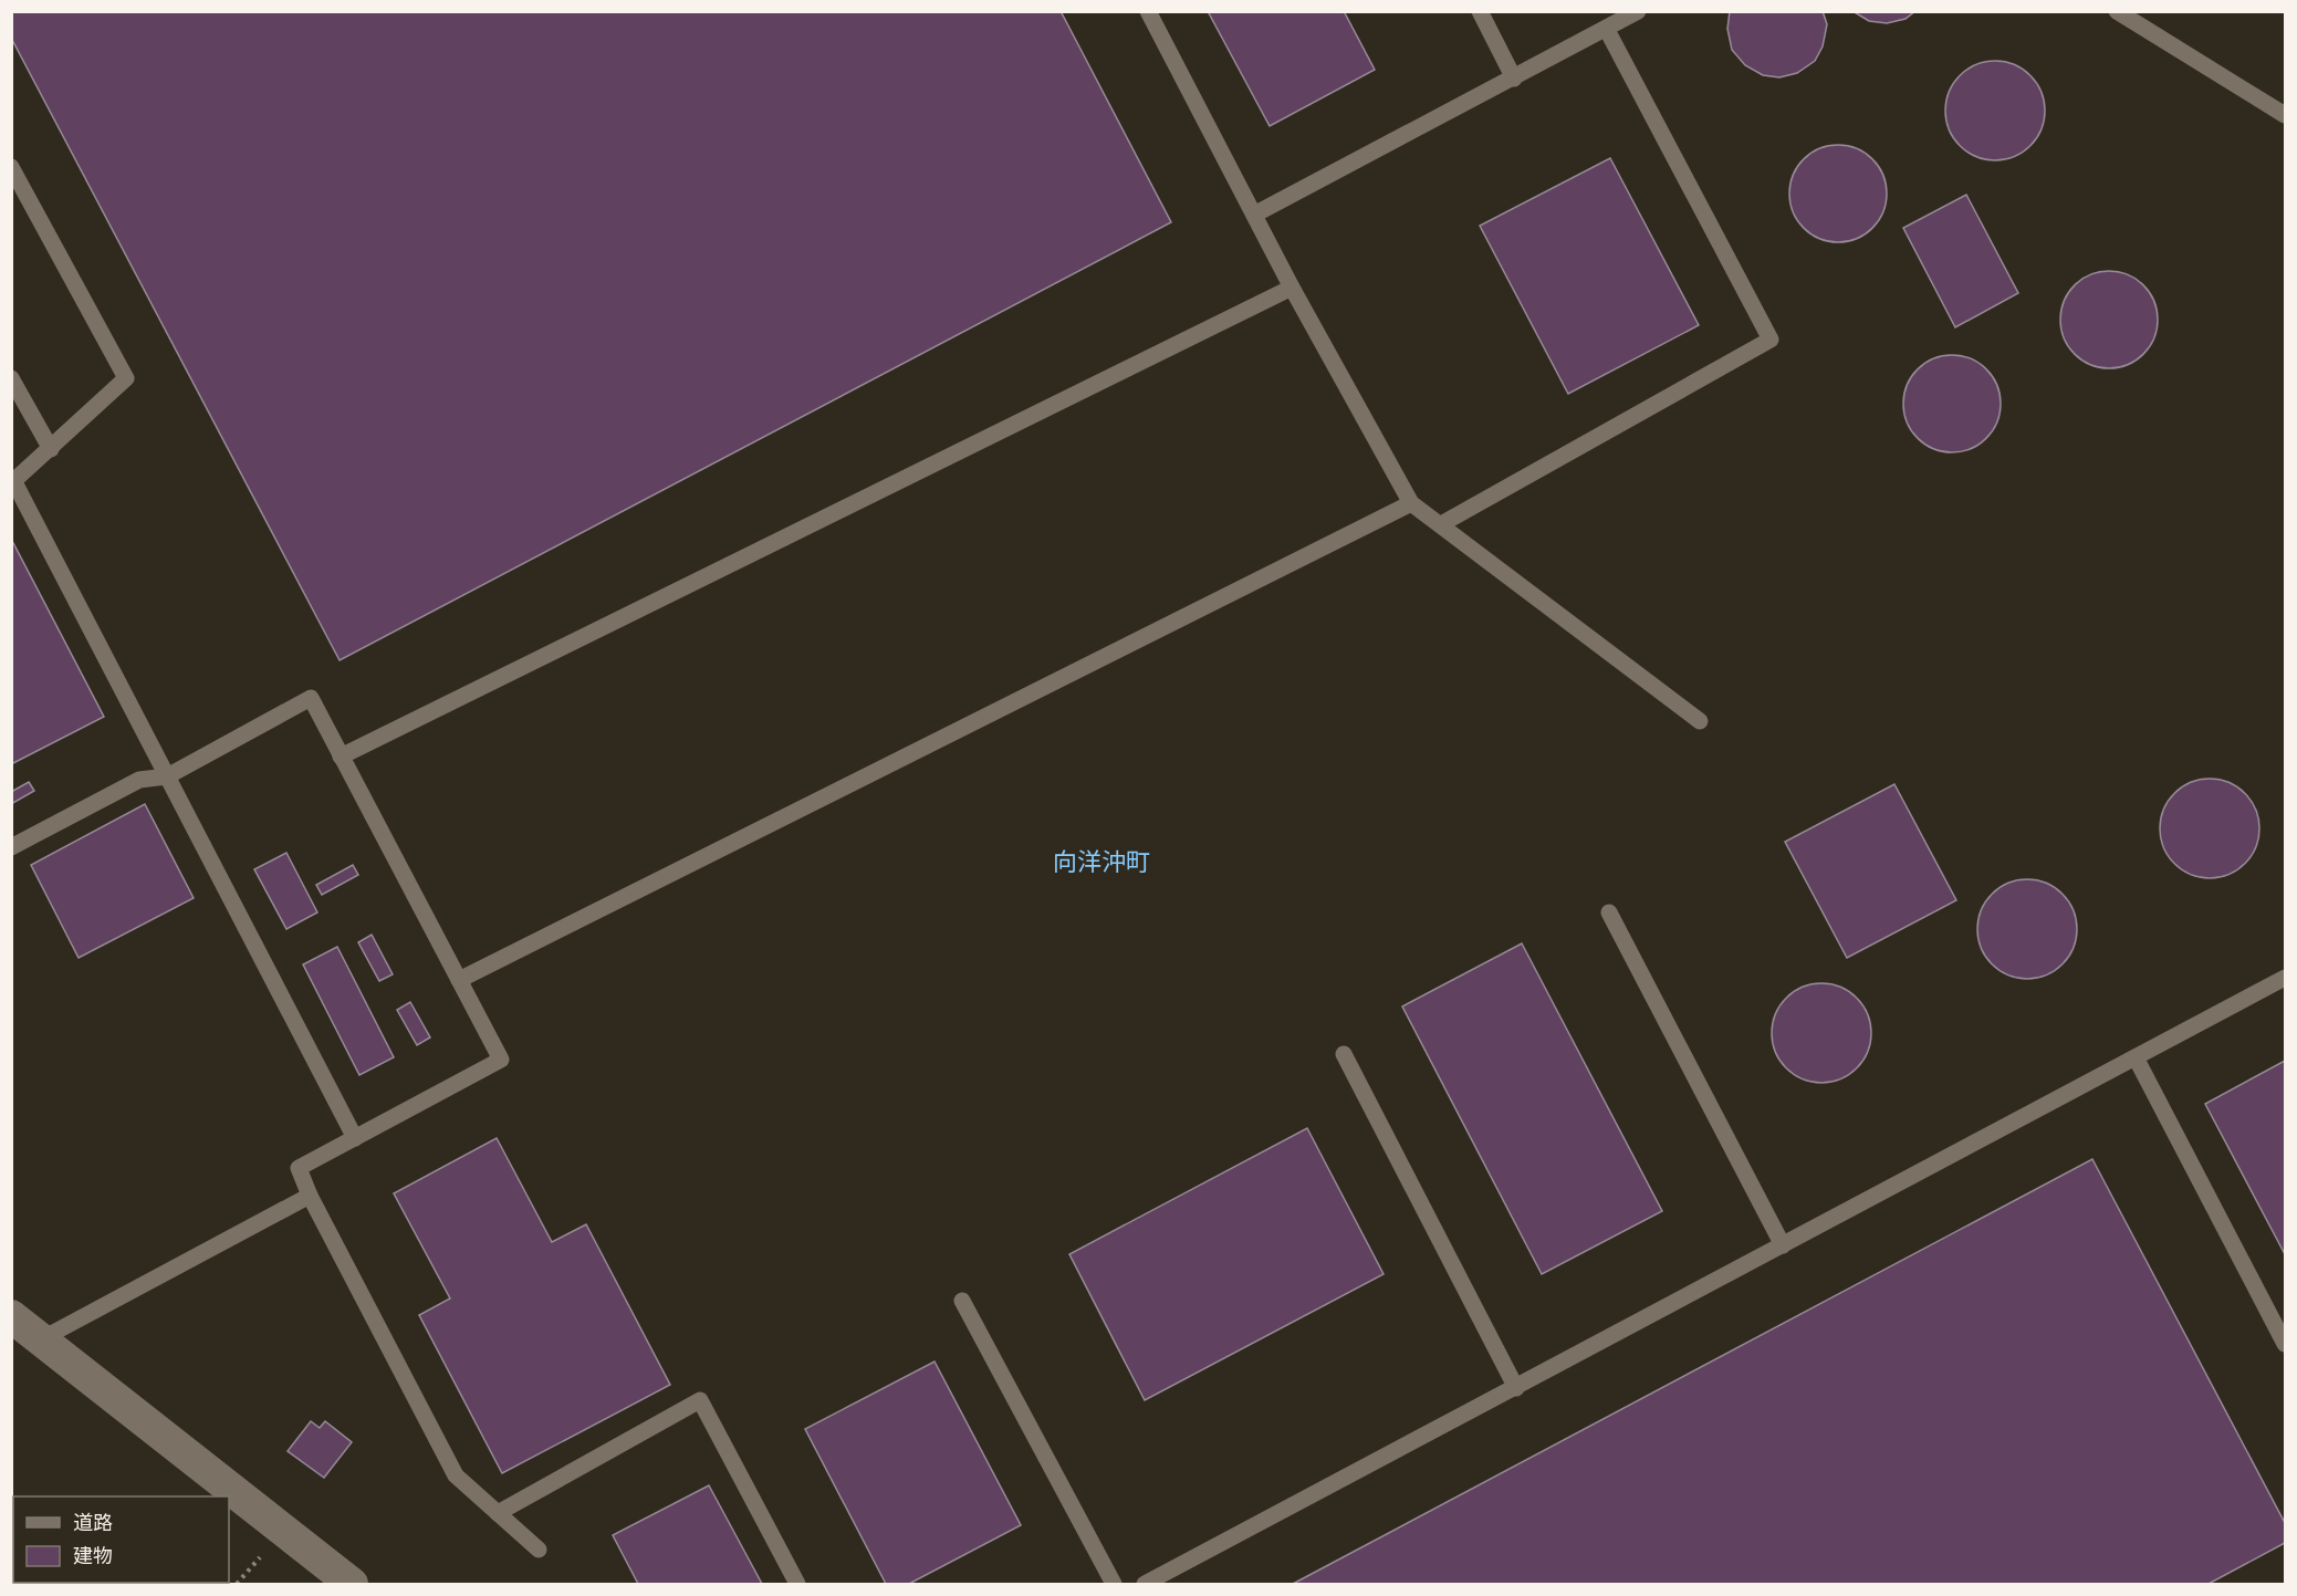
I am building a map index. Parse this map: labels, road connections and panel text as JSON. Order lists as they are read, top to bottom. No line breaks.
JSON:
{"districts":["向洋沖町"],"legend":["道路","建物"]}
